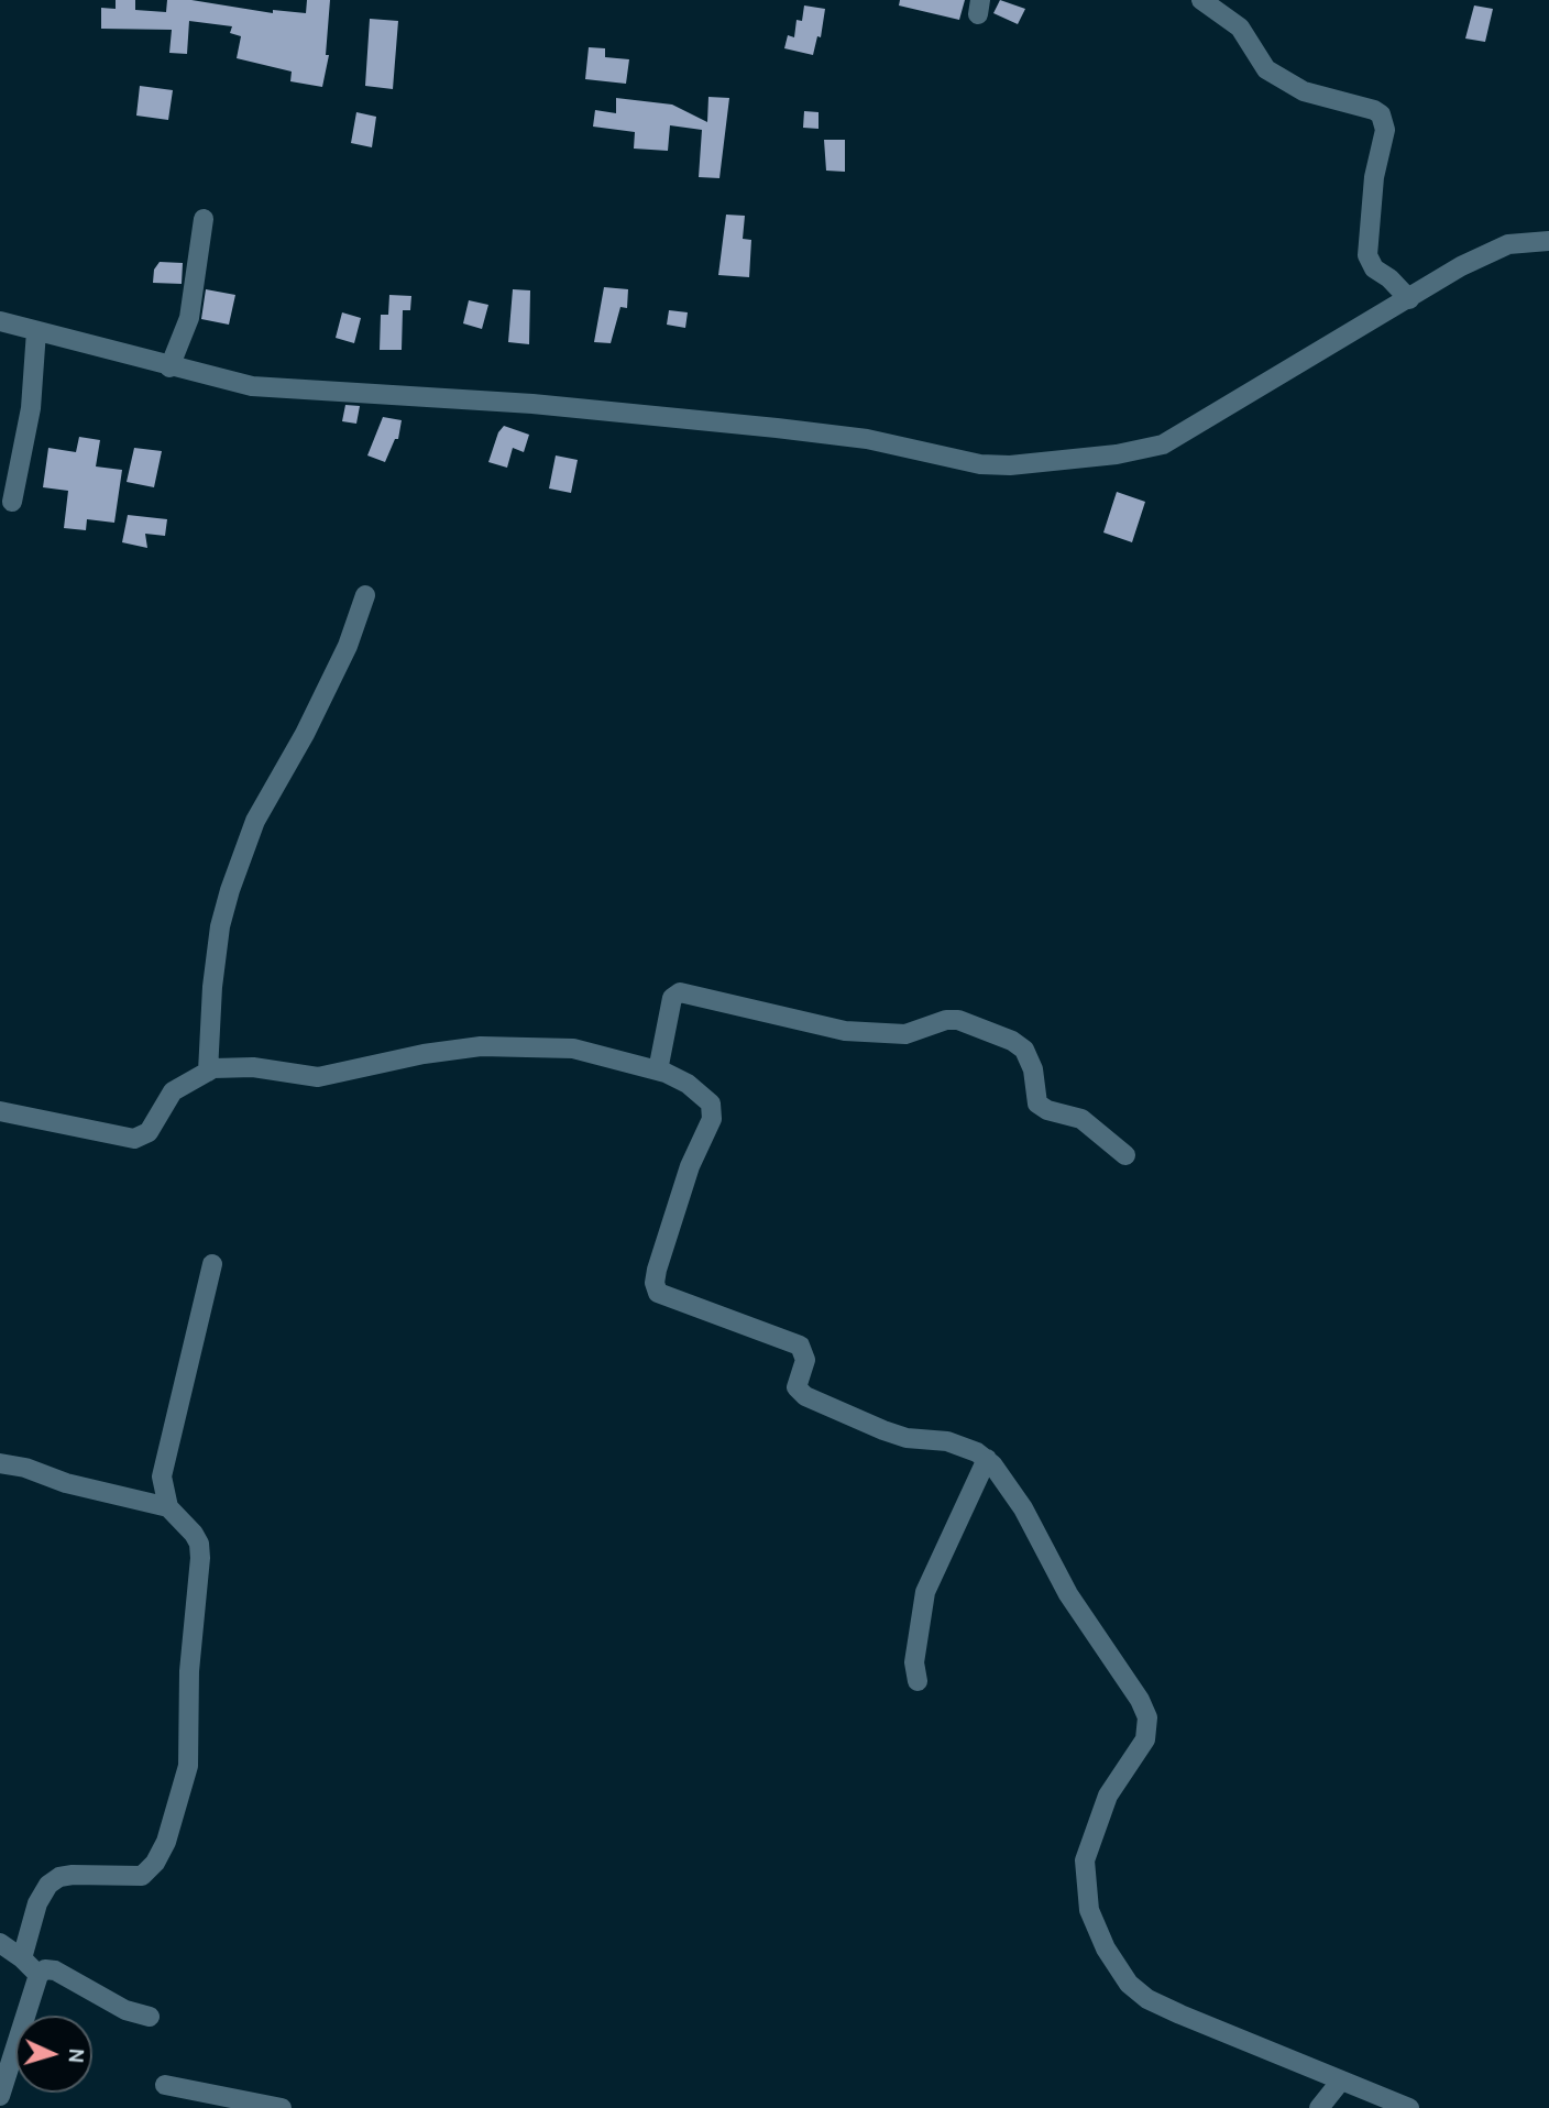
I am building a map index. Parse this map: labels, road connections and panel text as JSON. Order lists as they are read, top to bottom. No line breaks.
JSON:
{"north":"right"}
